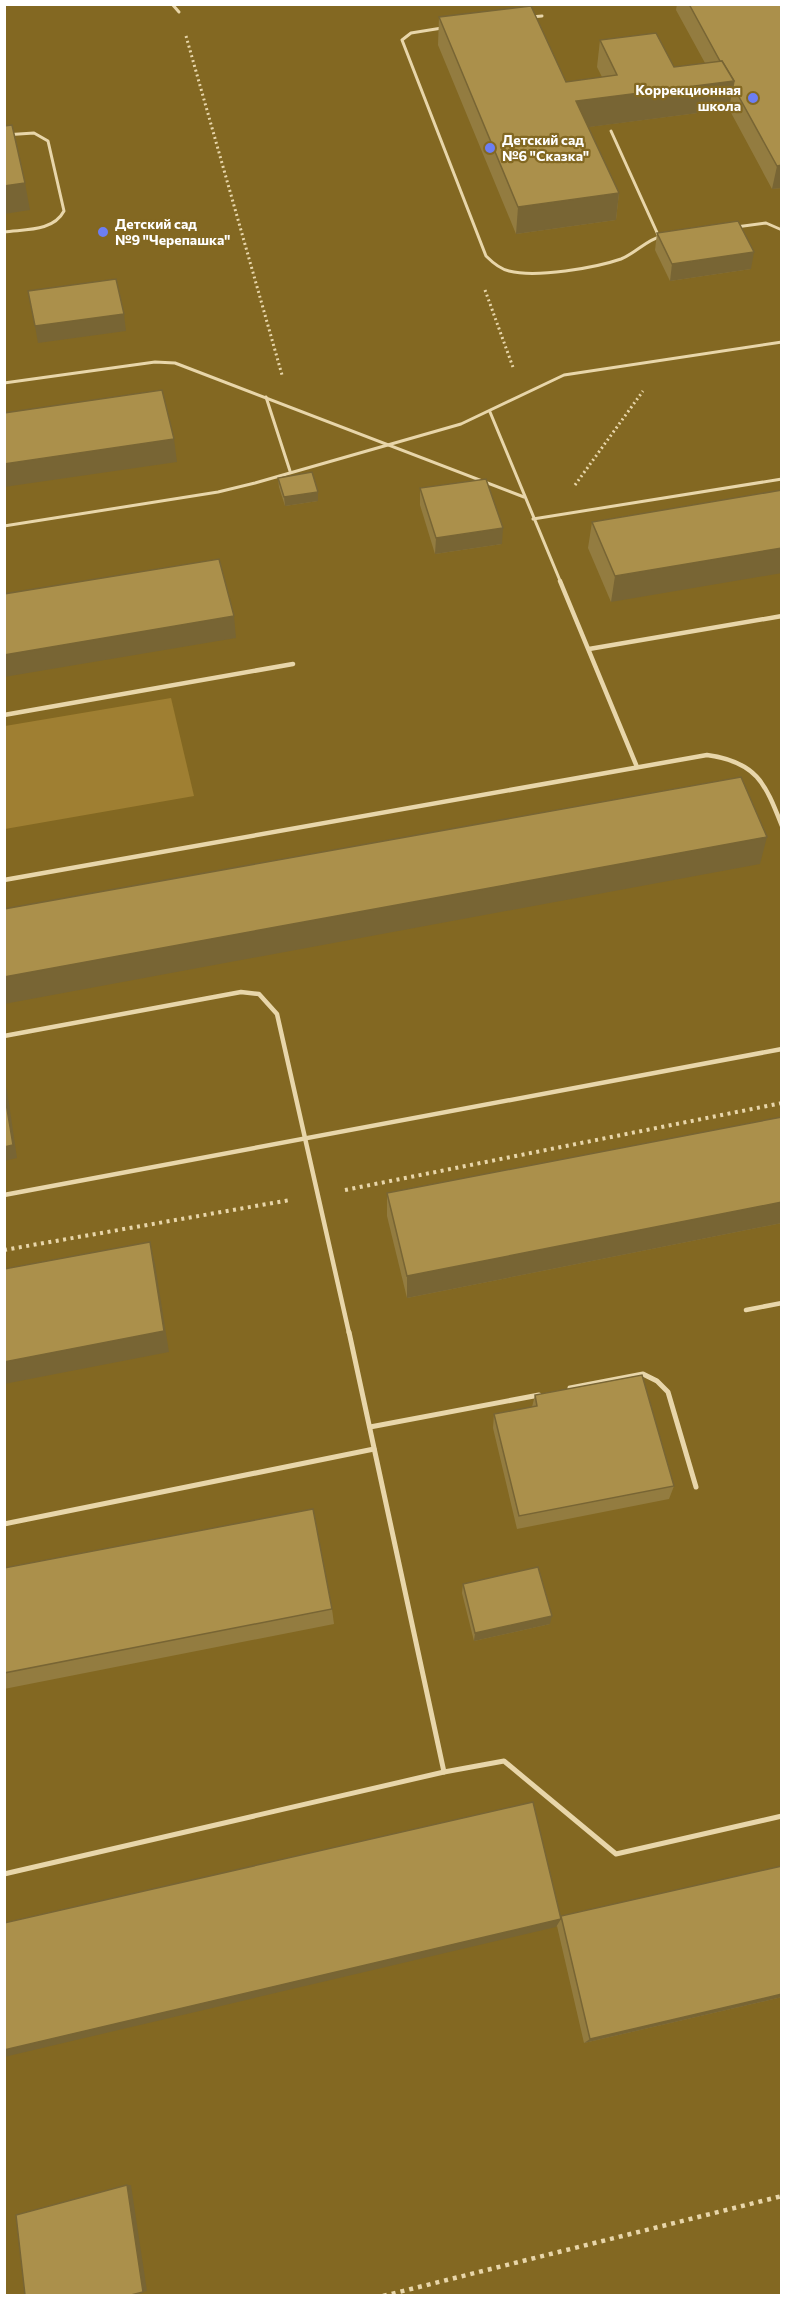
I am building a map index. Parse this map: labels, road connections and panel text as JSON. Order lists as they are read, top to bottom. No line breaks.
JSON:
{"places":["Коррекционная школа","Детский сад №6 \"Сказка\"","Детский сад №9 \"Черепашка\""]}
